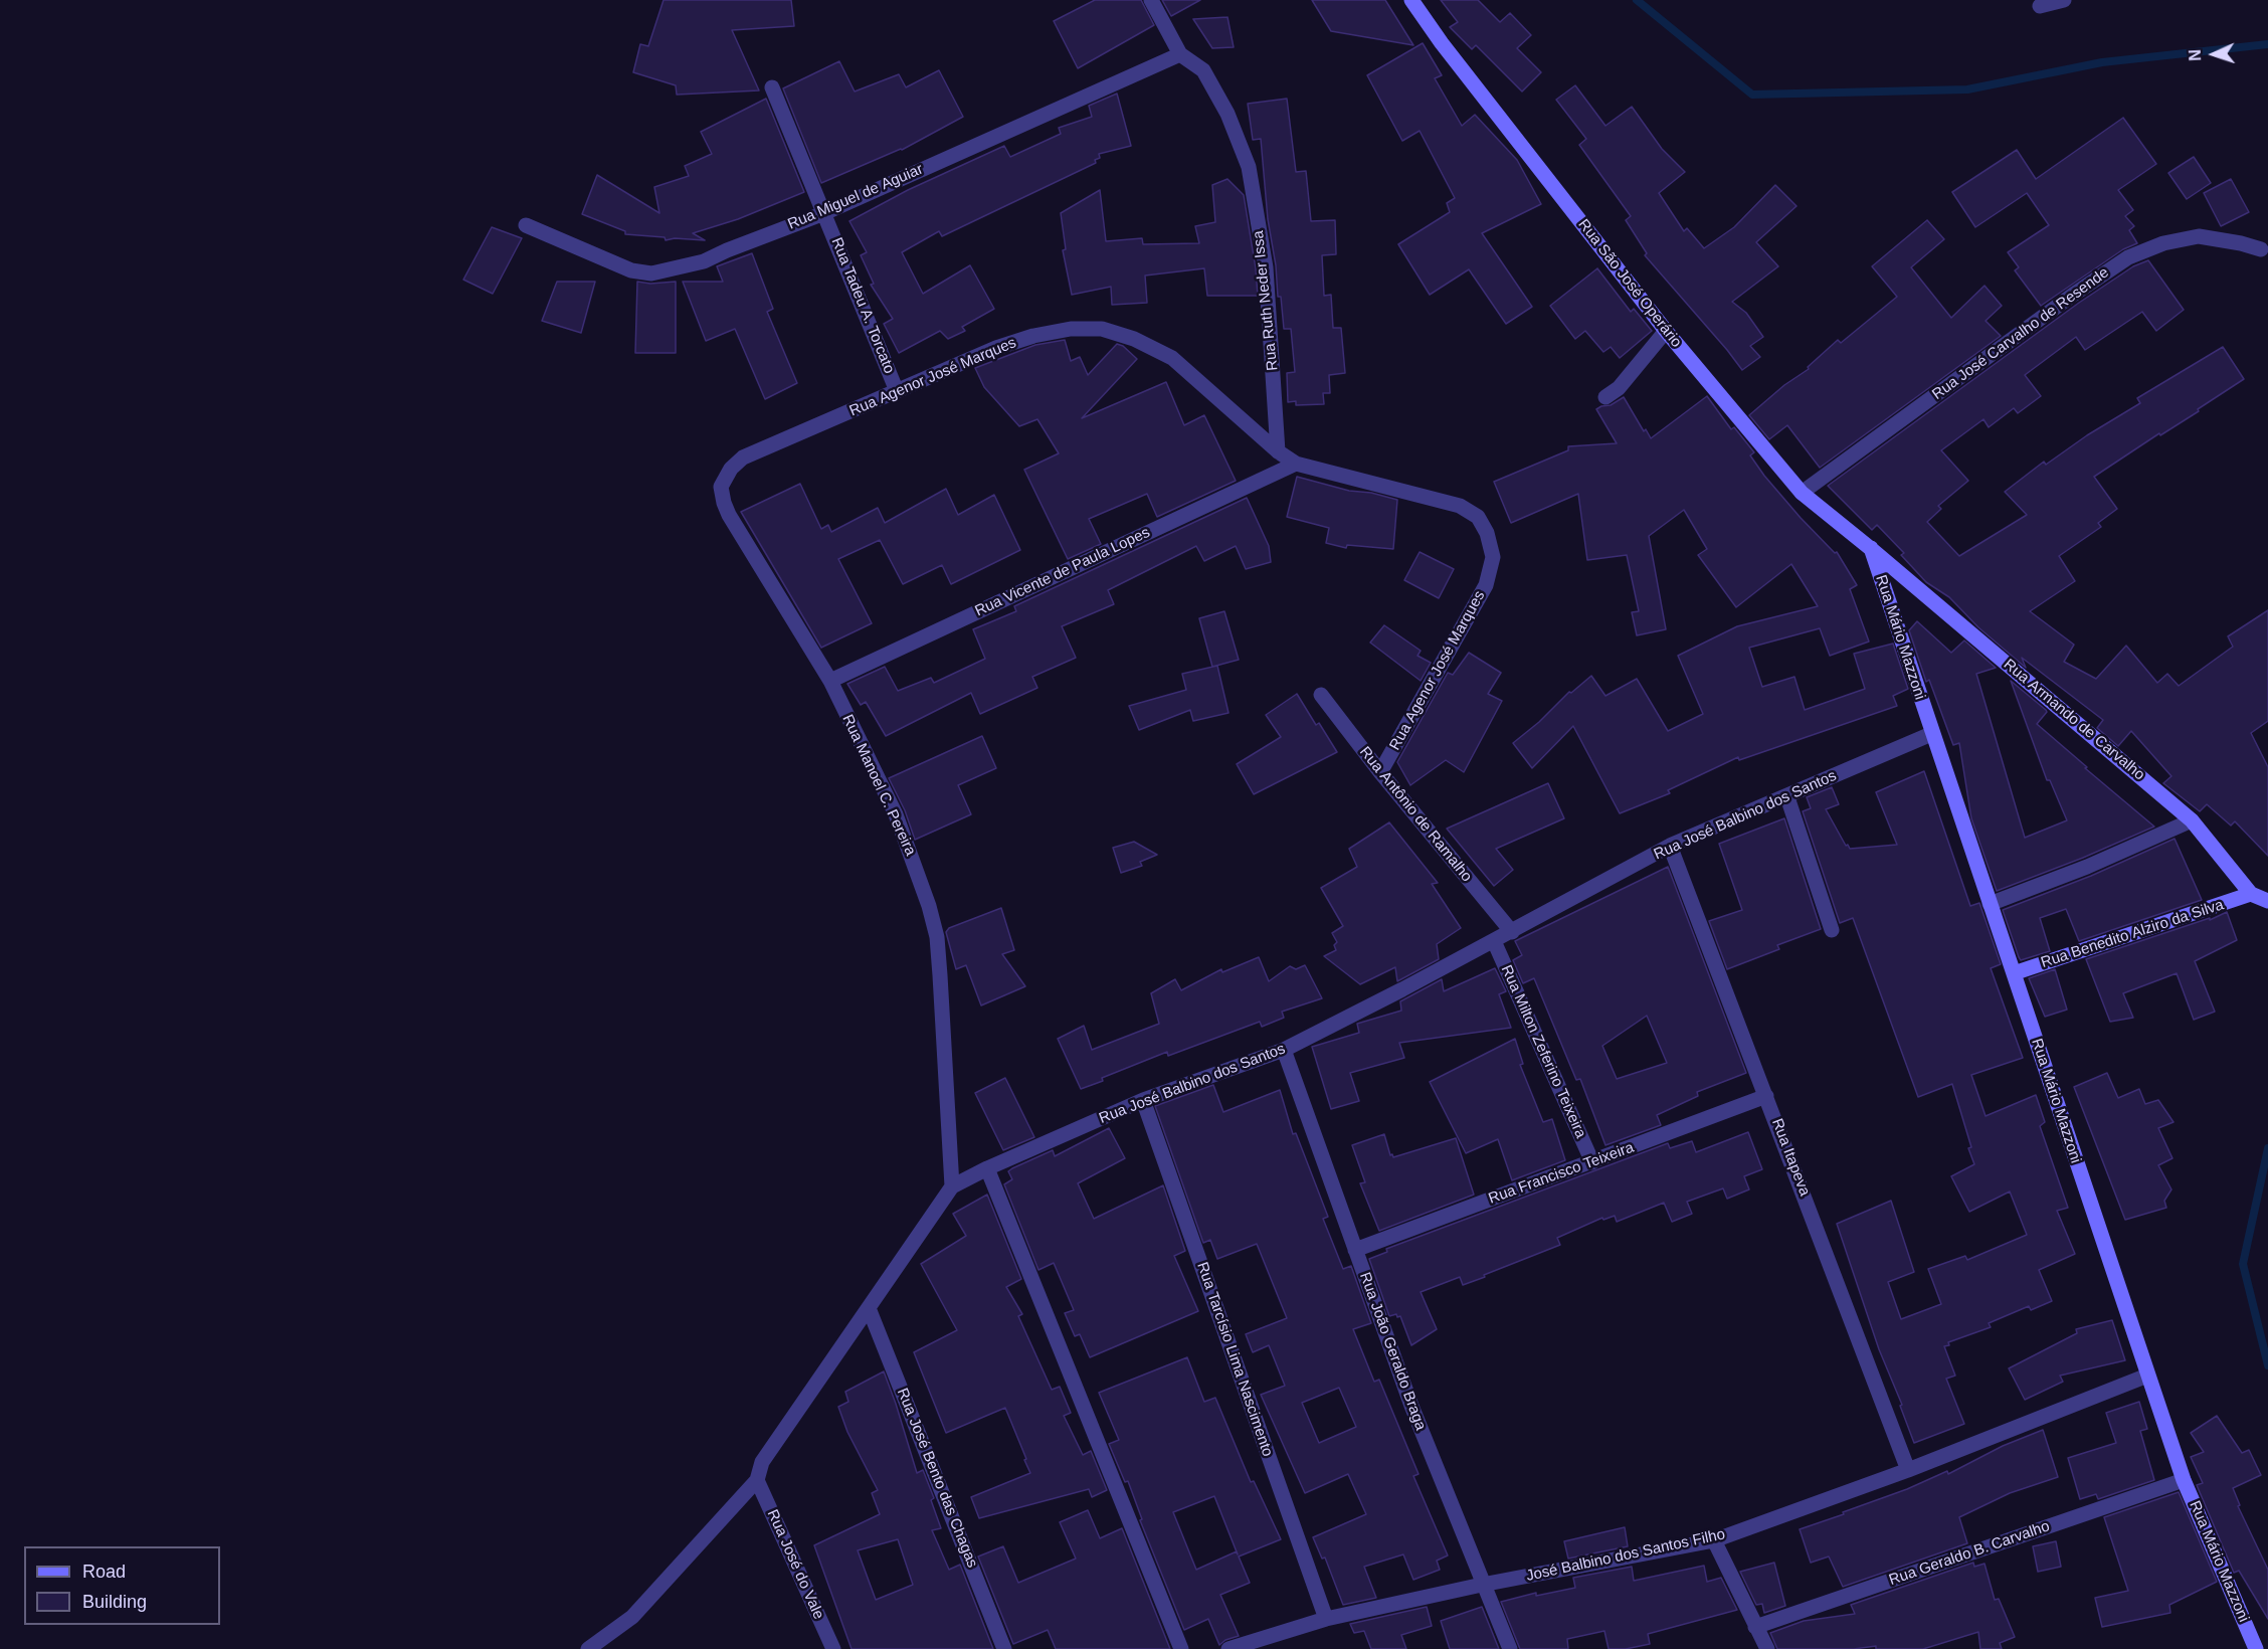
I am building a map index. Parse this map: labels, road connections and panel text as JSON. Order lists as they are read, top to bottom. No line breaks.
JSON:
{"streets":{"street":["Rua Miguel de Aguiar","Rua São José Operário","Rua Ruth Neder Issa","Rua Tadeu A. Torcato","Rua José Carvalho de Resende","Rua Agenor José Marques","Rua Vicente de Paula Lopes","Rua Mário Mazzoni","Rua Armando de Carvalho","Rua Manoel C. Pereira","Rua Antônio de Ramalho","Rua José Balbino dos Santos","Rua Benedito Alziro da Silva","Rua Milton Zeferino Teixeira","Rua Itapeva","Rua Francisco Teixeira","Rua João Geraldo Braga","Rua Tarcísio Lima Nascimento","Rua José Bento das Chagas","Rua Geraldo B. Carvalho","José Balbino dos Santos Filho","Rua José do Vale"]},"crossings":[["Rua Miguel de Aguiar","Rua Ruth Neder Issa"],["Rua Miguel de Aguiar","Rua Tadeu A. Torcato"],["Rua São José Operário","Rua José Carvalho de Resende"],["Rua São José Operário","Rua Mário Mazzoni"],["Rua São José Operário","Rua Armando de Carvalho"],["Rua Ruth Neder Issa","Rua Agenor José Marques"],["Rua Tadeu A. Torcato","Rua Agenor José Marques"],["Rua Agenor José Marques","Rua Vicente de Paula Lopes"],["Rua Agenor José Marques","Rua Manoel C. Pereira"],["Rua Agenor José Marques","Rua Antônio de Ramalho"],["Rua Vicente de Paula Lopes","Rua Manoel C. Pereira"],["Rua Mário Mazzoni","Rua Armando de Carvalho"],["Rua Mário Mazzoni","Rua José Balbino dos Santos"],["Rua Mário Mazzoni","Rua Benedito Alziro da Silva"],["Rua Mário Mazzoni","Rua Geraldo B. Carvalho"],["Rua Mário Mazzoni","José Balbino dos Santos Filho"],["Rua Armando de Carvalho","Rua Benedito Alziro da Silva"],["Rua Manoel C. Pereira","Rua José Balbino dos Santos"],["Rua Antônio de Ramalho","Rua José Balbino dos Santos"],["Rua José Balbino dos Santos","Rua Milton Zeferino Teixeira"],["Rua José Balbino dos Santos","Rua Itapeva"],["Rua José Balbino dos Santos","Rua João Geraldo Braga"],["Rua José Balbino dos Santos","Rua Tarcísio Lima Nascimento"],["Rua José Balbino dos Santos","Rua José Bento das Chagas"],["Rua José Balbino dos Santos","Rua José do Vale"],["Rua Milton Zeferino Teixeira","Rua Francisco Teixeira"],["Rua Itapeva","Rua Francisco Teixeira"],["Rua Itapeva","José Balbino dos Santos Filho"],["Rua Francisco Teixeira","Rua João Geraldo Braga"],["Rua João Geraldo Braga","José Balbino dos Santos Filho"],["Rua Tarcísio Lima Nascimento","José Balbino dos Santos Filho"]],"legend":["Road","Building"],"north":"left"}
